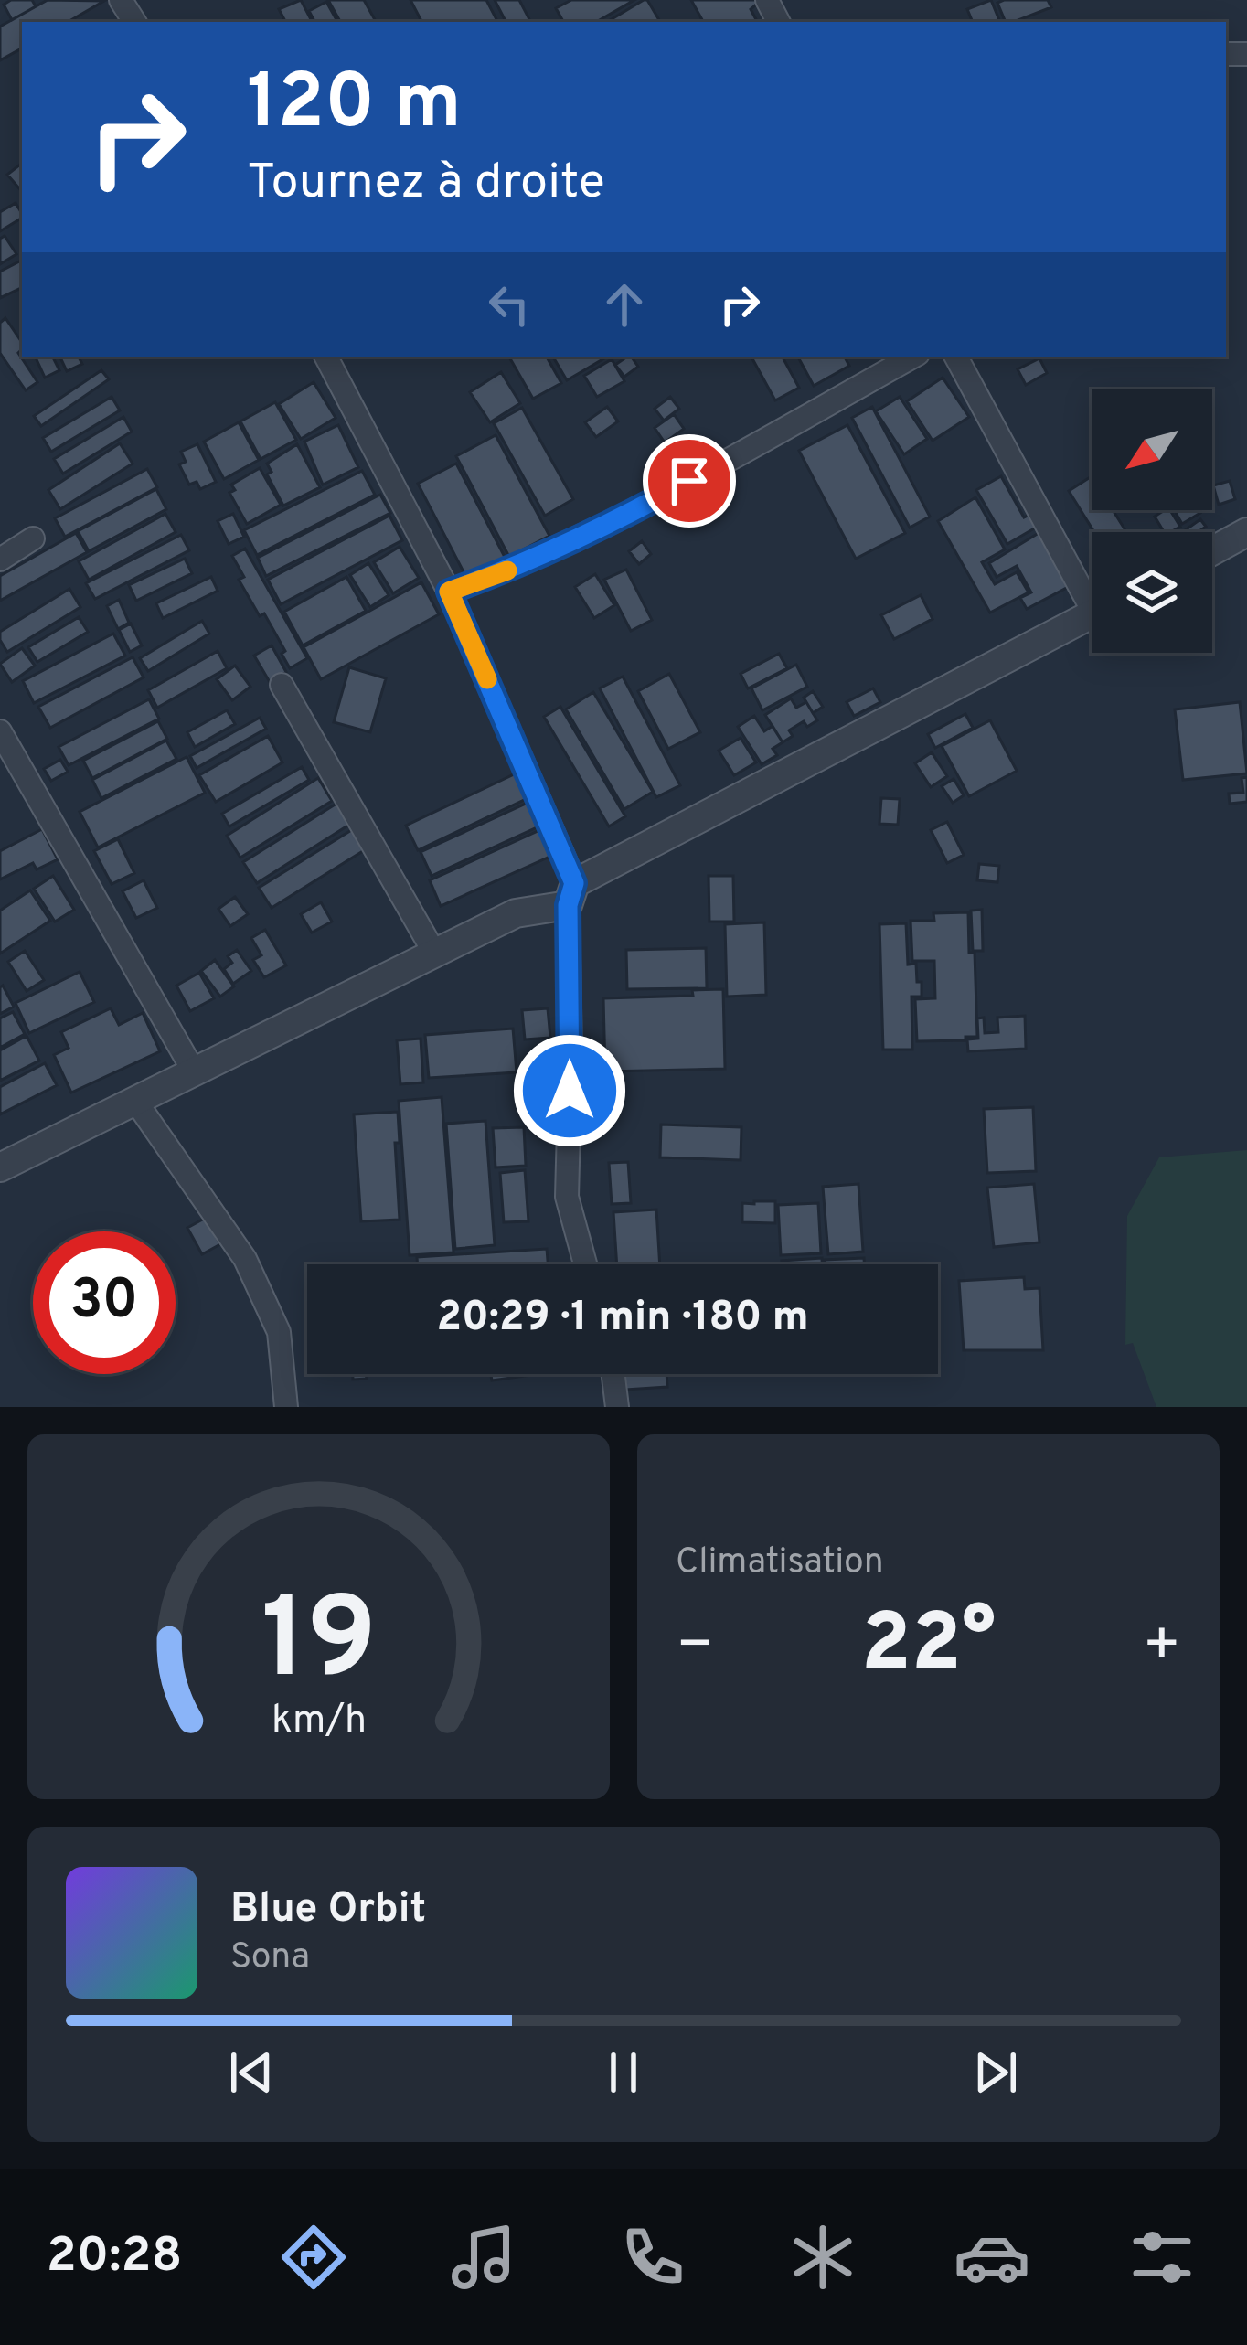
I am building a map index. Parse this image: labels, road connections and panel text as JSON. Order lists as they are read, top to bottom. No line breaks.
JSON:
{"north":"bottom left","page":{"turn":["120 m","Tournez à droite"],"limit":"30","trip":"20:29 · 1 min · 180 m","tile":"Climatisation","heat":["−","22°","+"],"song":["Blue Orbit","Sona"],"tabs":"20:28","gauge":["19","km/h"]}}
